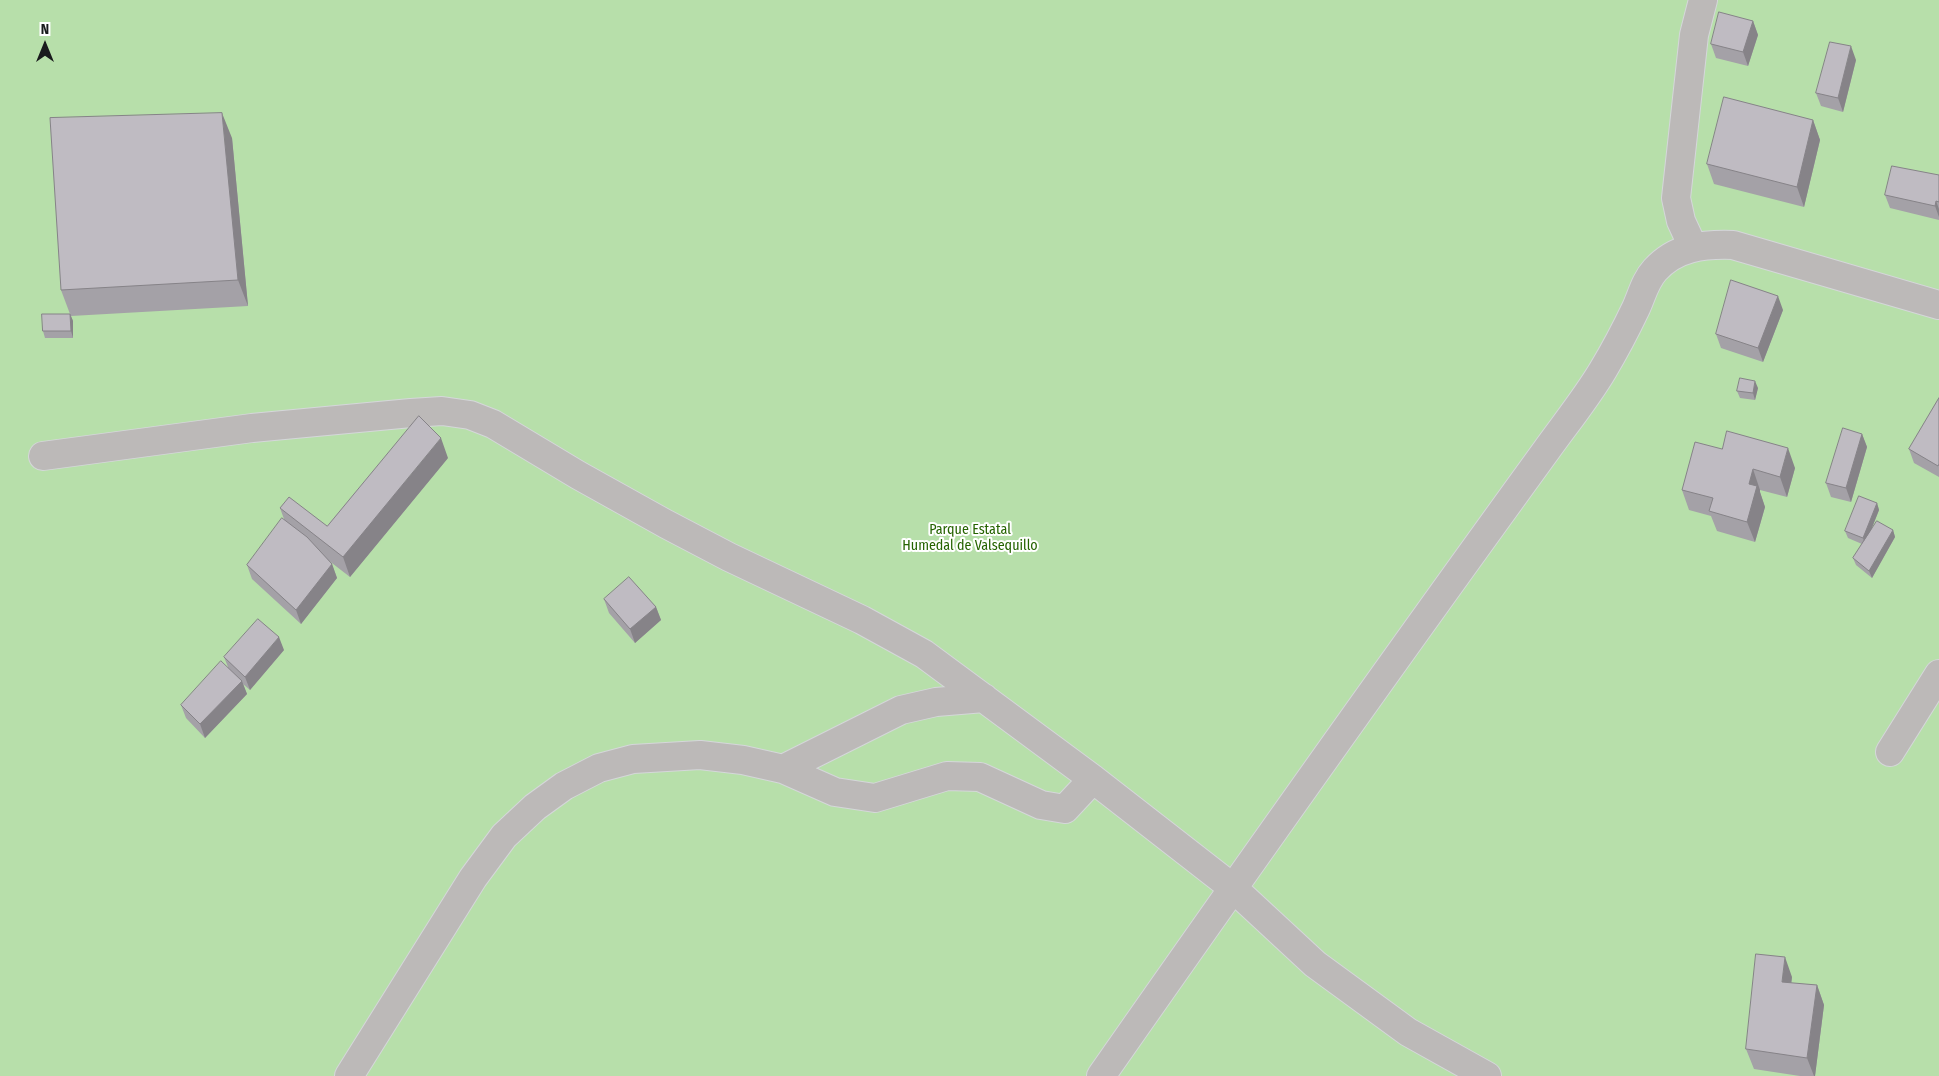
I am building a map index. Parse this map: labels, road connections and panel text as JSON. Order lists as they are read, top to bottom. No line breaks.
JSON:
{"parks":["Parque Estatal Humedal de Valsequillo"],"north":"top"}
